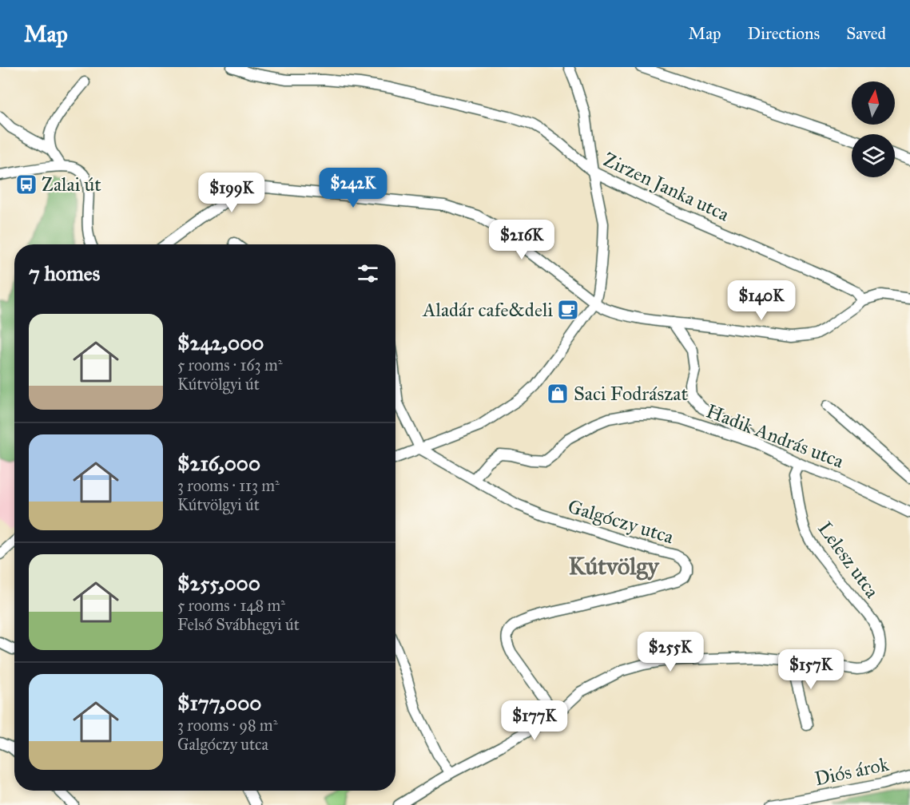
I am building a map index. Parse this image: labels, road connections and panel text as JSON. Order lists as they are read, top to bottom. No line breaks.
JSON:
{"streets":{"street":["Zirzen Janka utca","Hadik András utca","Galgóczy utca","Lelesz utca","Diós árok"]},"crossings":[["Hadik András utca","Galgóczy utca"],["Hadik András utca","Lelesz utca"]],"districts":["Kútvölgy"],"places":{"bus stop":["Zalai út"],"cafe":["Aladár cafe&deli"],"shop":["Saci Fodrászat"]},"north":"top","page":{"header":"Map","nav":["Map","Directions","Saved"],"price":["$242K","$199K","$216K","$140K","$255K","$157K","$177K"],"heading":"7 homes","list":[{"name":"$242,000","note":"5 rooms · 163 m² · Kútvölgyi út"},{"name":"$216,000","note":"3 rooms · 113 m² · Kútvölgyi út"},{"name":"$255,000","note":"5 rooms · 148 m² · Felső Svábhegyi út"},{"name":"$177,000","note":"3 rooms · 98 m² · Galgóczy utca"}]}}
